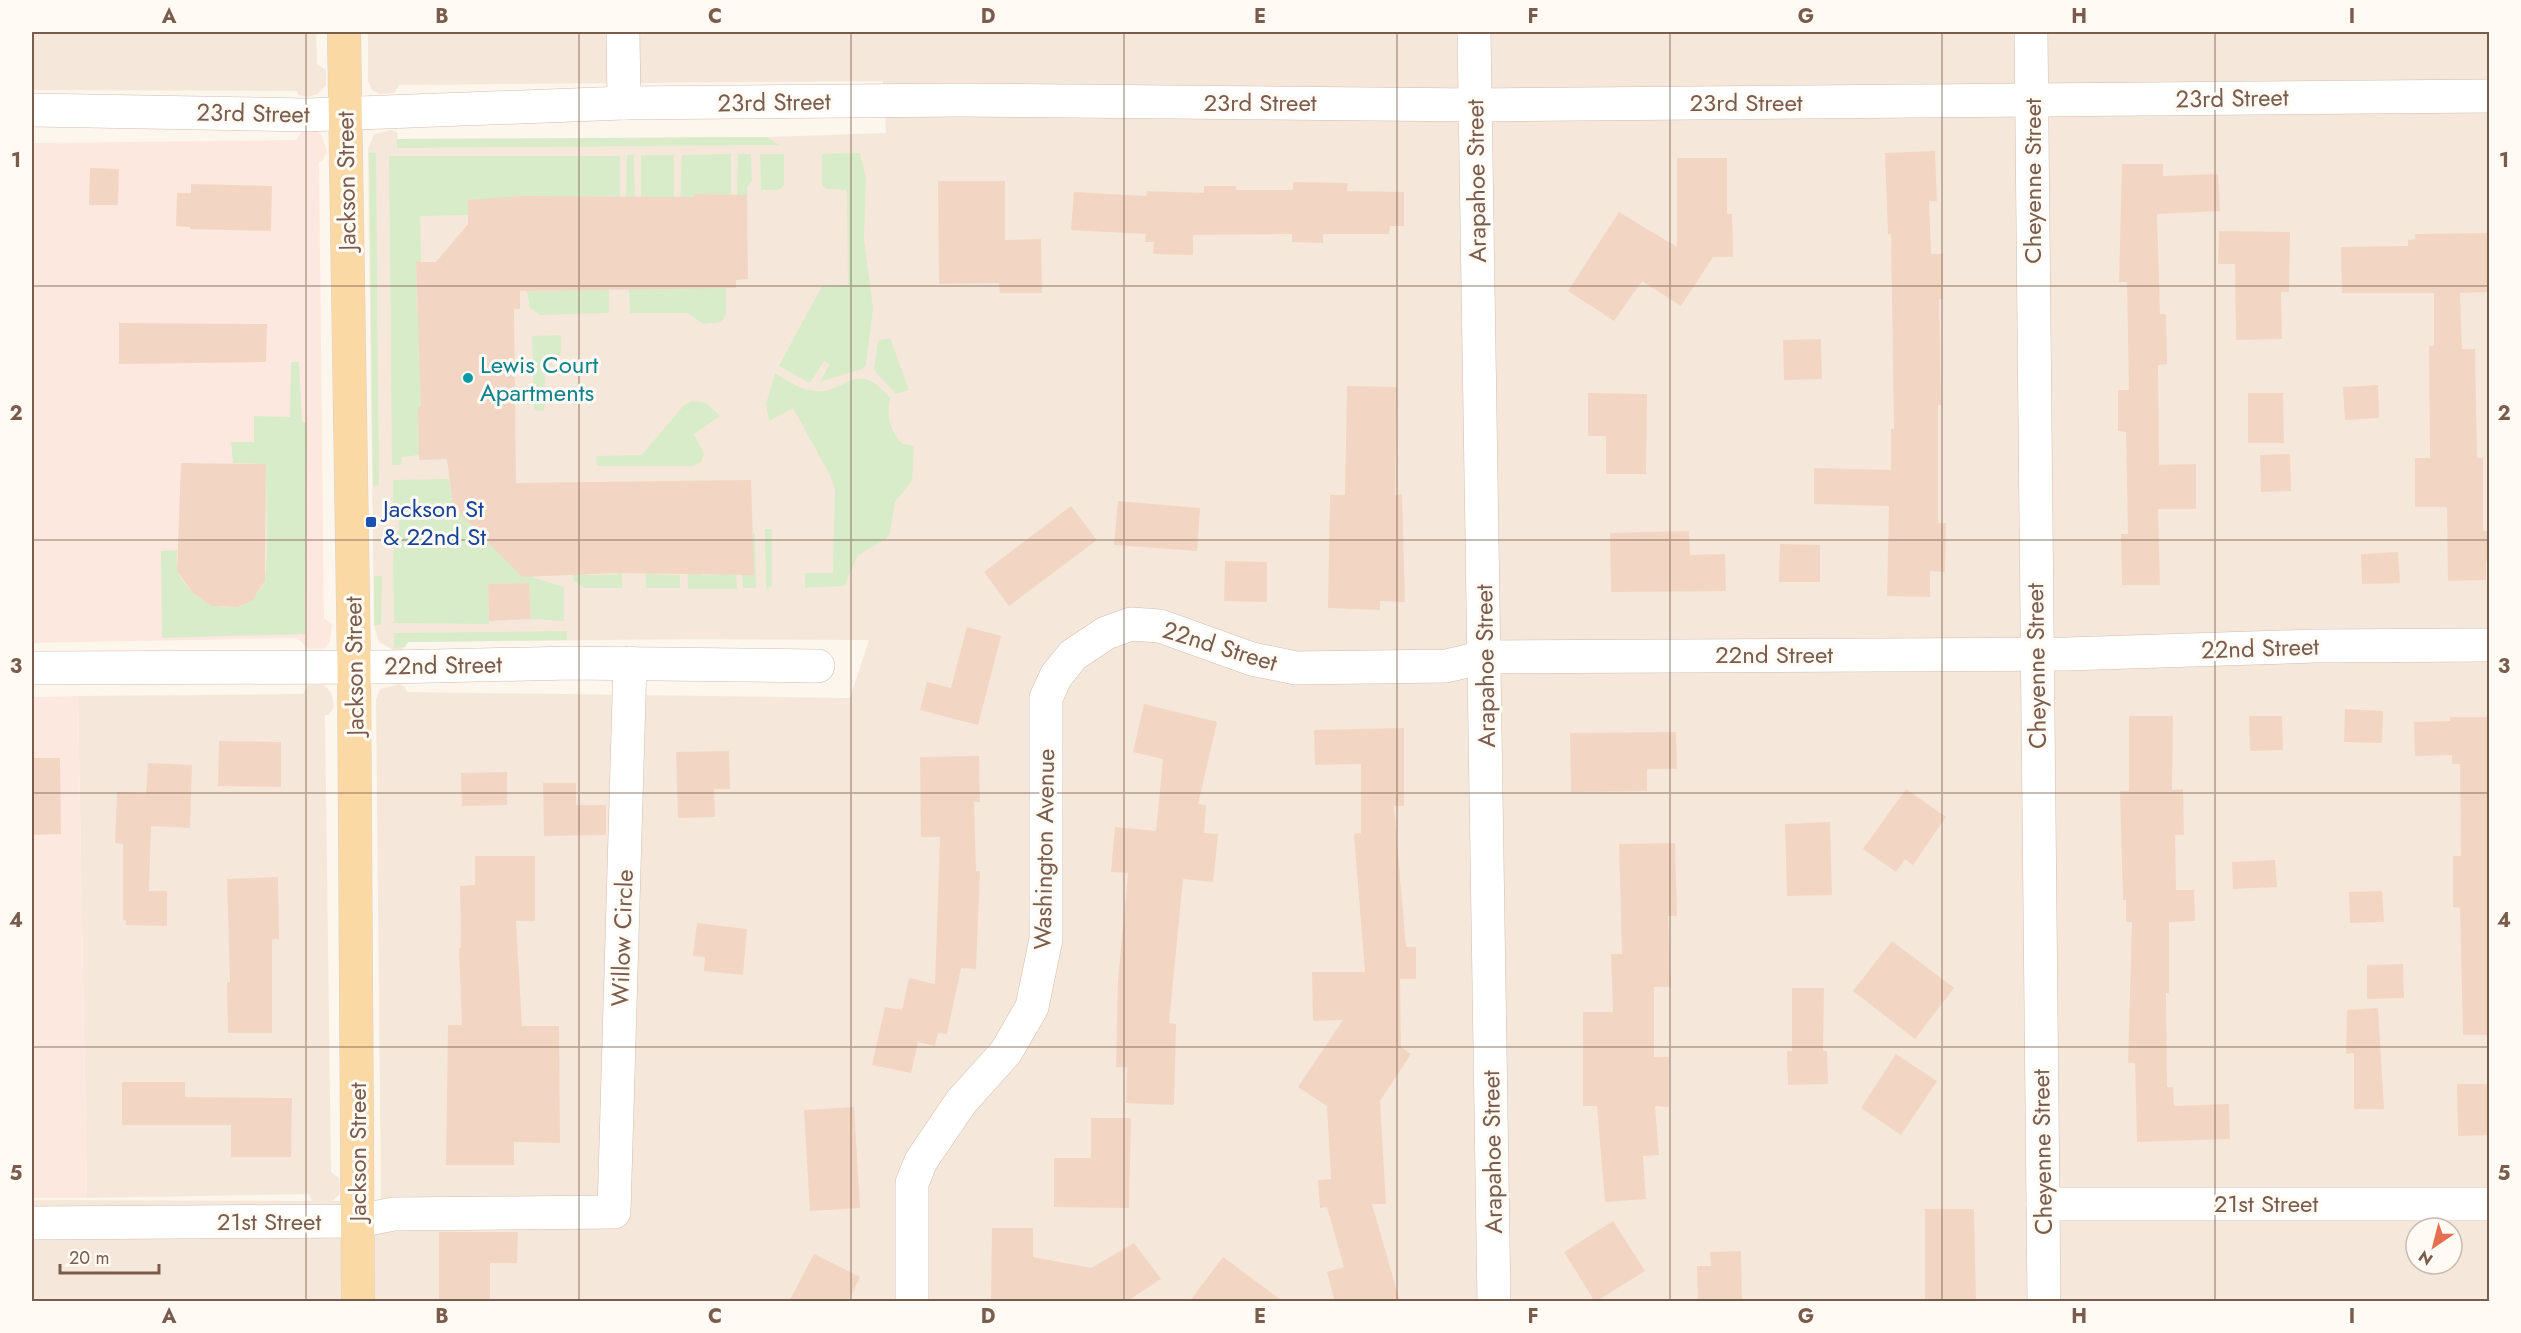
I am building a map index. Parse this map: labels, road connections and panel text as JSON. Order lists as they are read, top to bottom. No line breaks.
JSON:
{"streets":{"main road":["Jackson Street"],"street":["23rd Street","Arapahoe Street","Cheyenne Street","22nd Street","Washington Avenue","Willow Circle","21st Street"]},"crossings":[["23rd Street","Jackson Street"],["23rd Street","Arapahoe Street"],["23rd Street","Cheyenne Street"],["Jackson Street","22nd Street"],["Jackson Street","21st Street"],["Arapahoe Street","22nd Street"],["Cheyenne Street","22nd Street"],["Cheyenne Street","21st Street"],["22nd Street","Washington Avenue"],["22nd Street","Willow Circle"],["Willow Circle","21st Street"]],"places":{"other":["Lewis Court Apartments"],"transit":["Jackson St & 22nd St"]},"scale_bar":"20 m","north":"bottom left","grid":{"columns":["A","B","C","D","E","F","G","H","I"],"rows":["1","2","3","4","5"]}}
